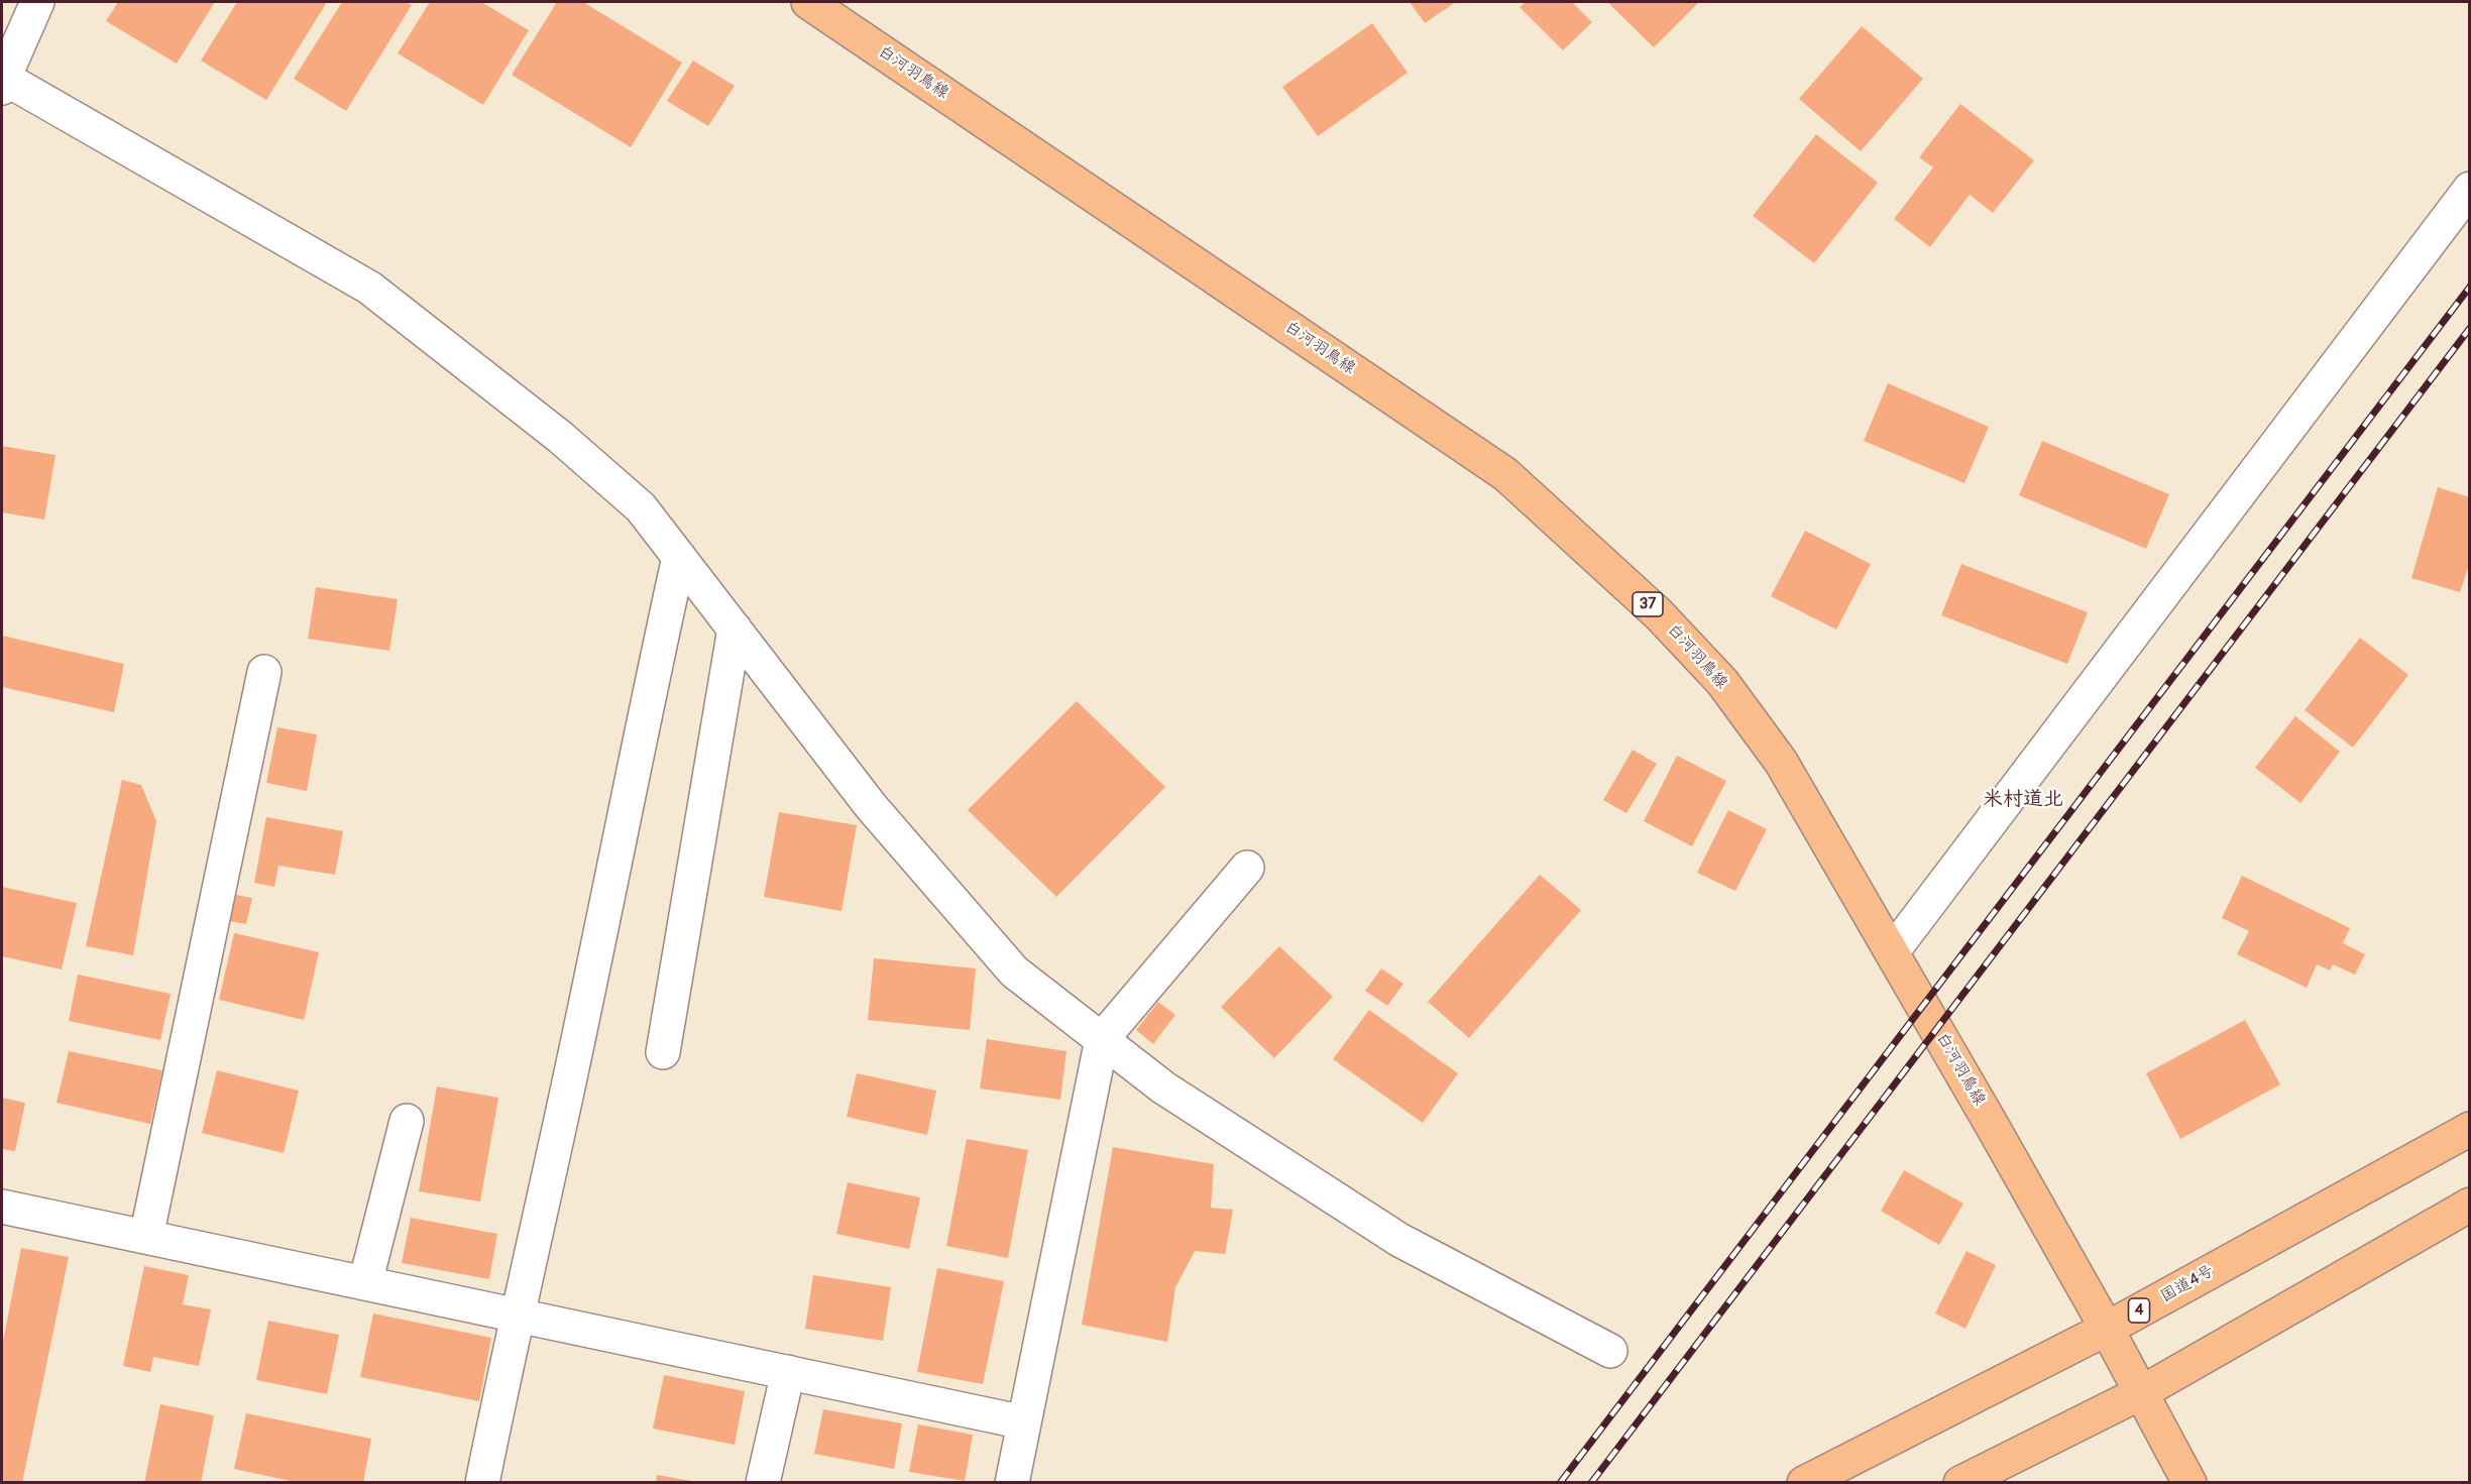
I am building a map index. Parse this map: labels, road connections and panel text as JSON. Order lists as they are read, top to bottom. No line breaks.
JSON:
{"streets":{"main road":["白河羽鳥線","37","国道4号","4"]},"crossings":[["白河羽鳥線","国道4号"]],"districts":["米村道北"]}
